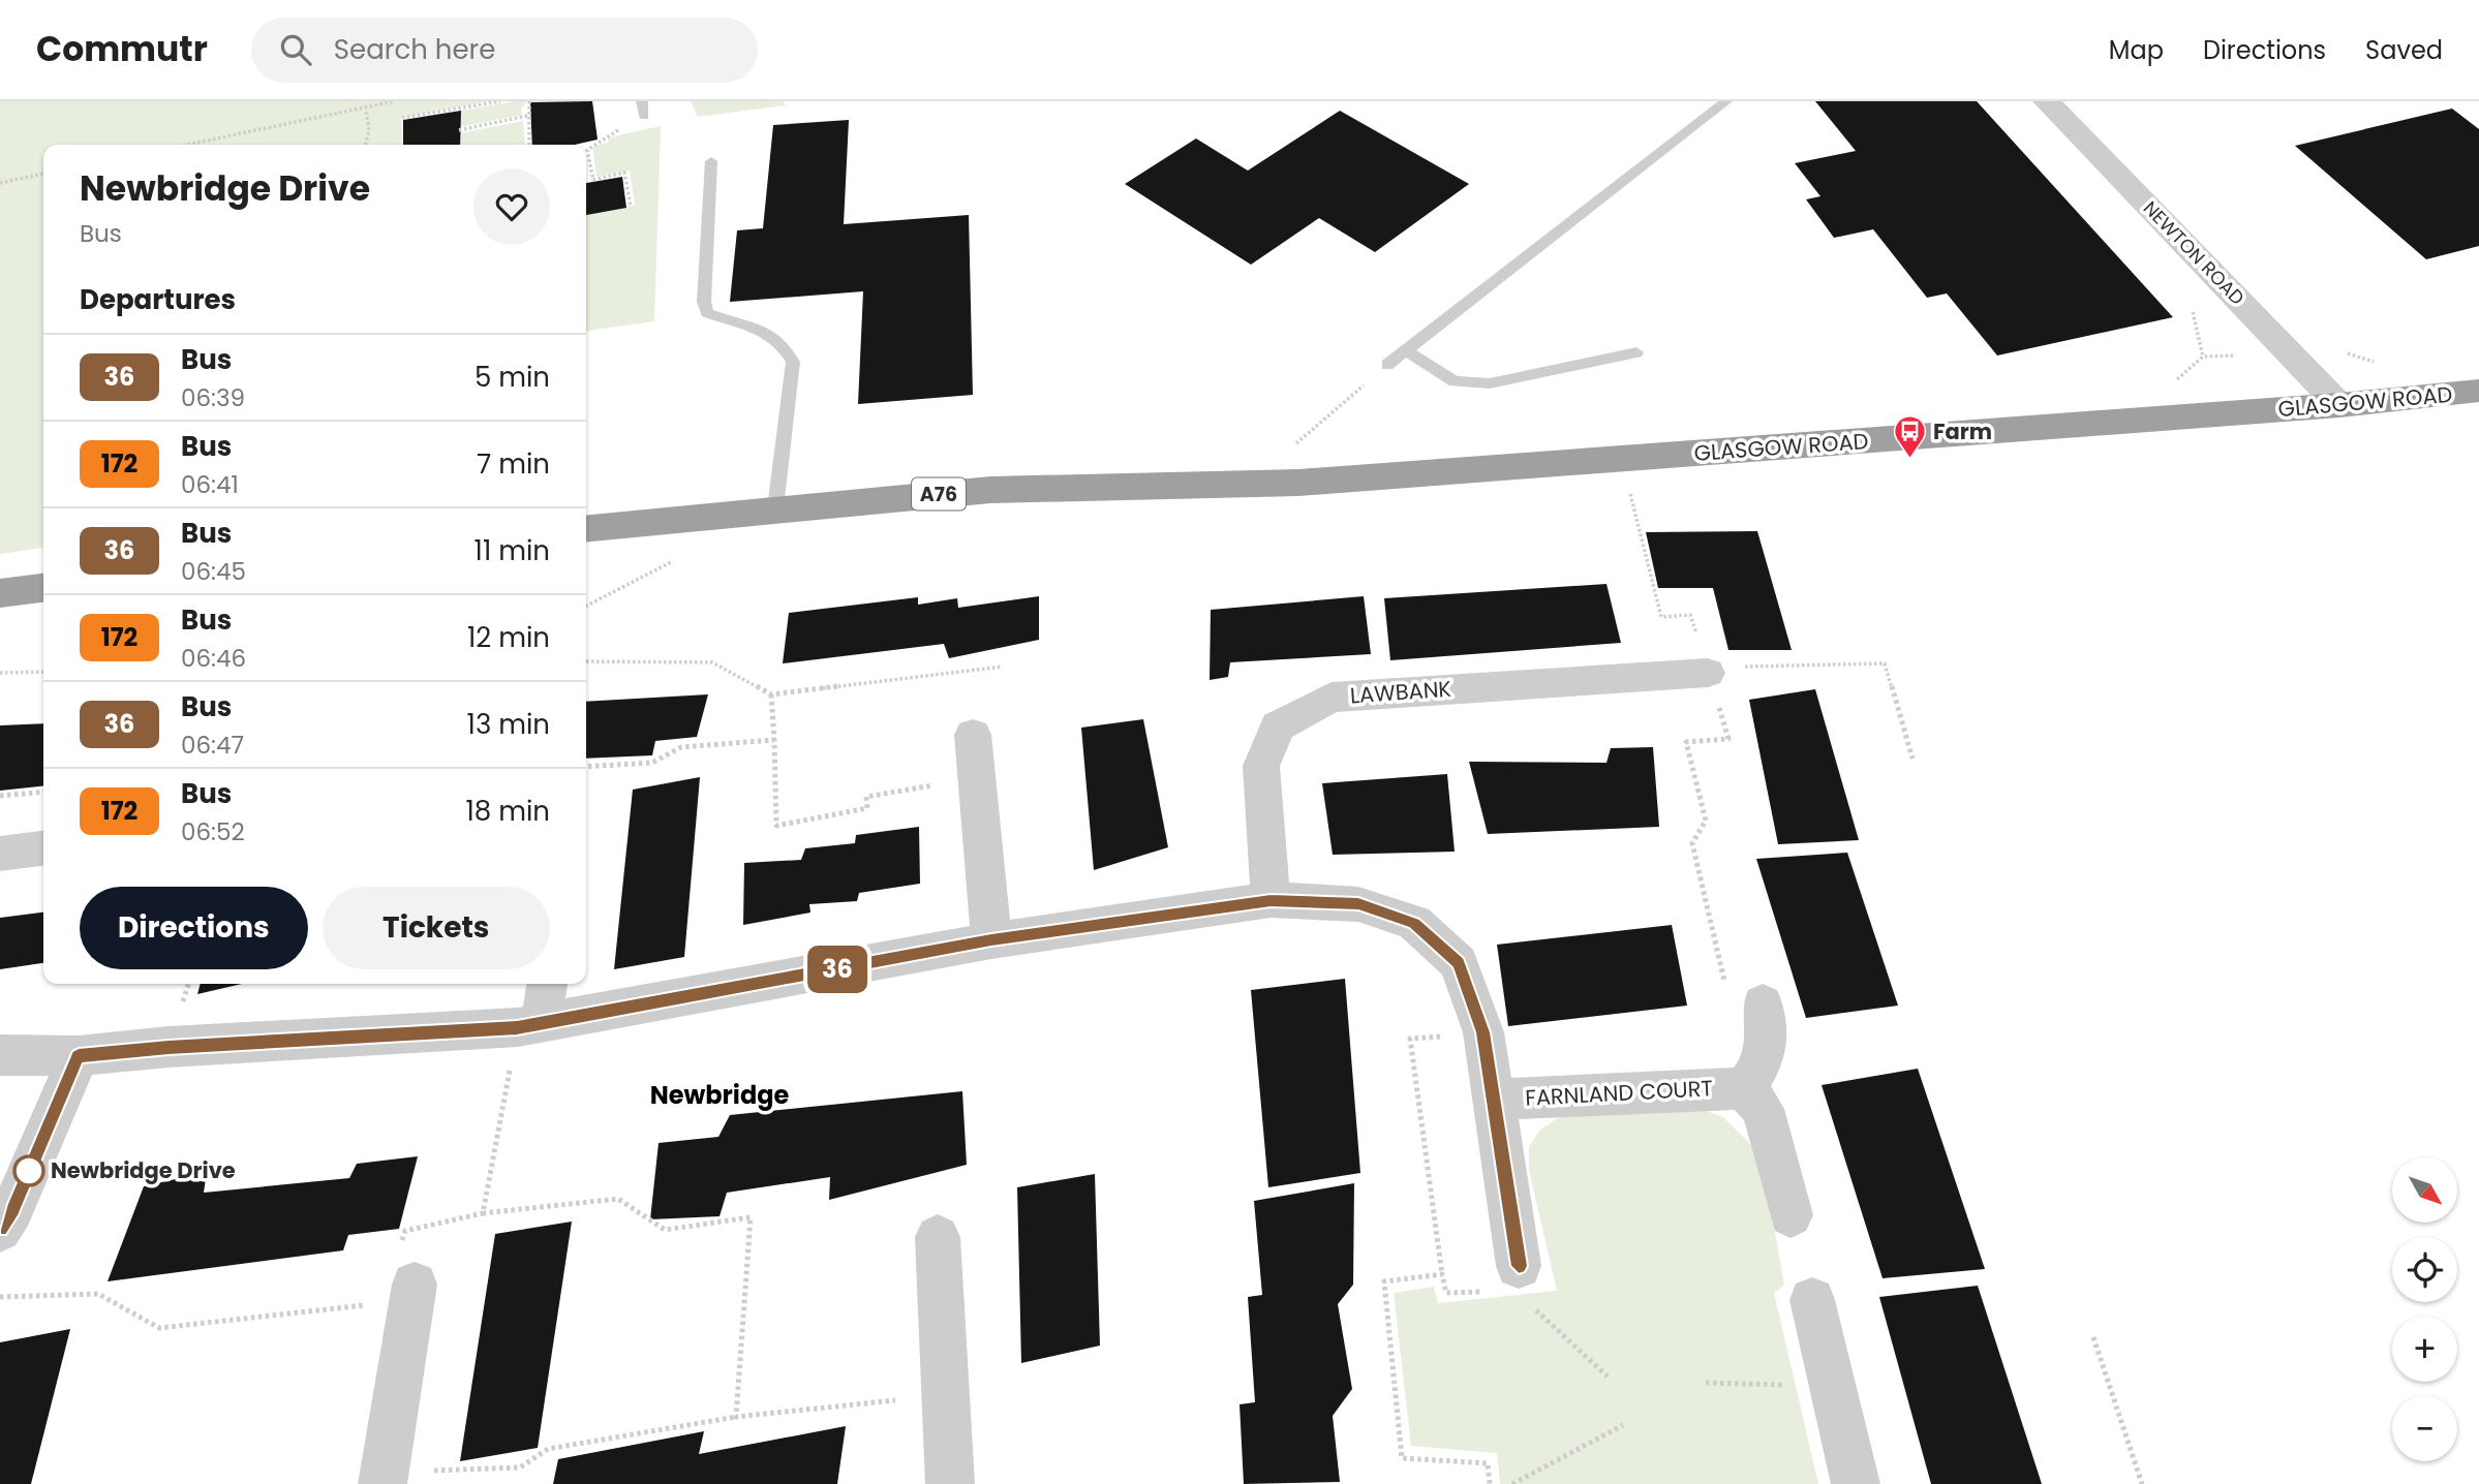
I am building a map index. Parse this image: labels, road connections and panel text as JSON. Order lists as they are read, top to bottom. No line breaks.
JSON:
{"streets":{"highway":["GLASGOW ROAD","A76"],"street":["NEWTON ROAD","LAWBANK","FARNLAND COURT"]},"crossings":[["NEWTON ROAD","GLASGOW ROAD"],["GLASGOW ROAD","A76"]],"districts":["Newbridge"],"places":{"bus stop":["Farm"],"other":["Newbridge Drive"]},"lines":["bus line 36"],"north":"bottom right","page":{"header":"Commutr","search":"Search here","nav":["Map","Directions","Saved"],"on_map":"36","heading":[["Newbridge Drive","Bus"],"Departures"],"list":[{"mark":"36","name":"Bus","note":"06:39","value":"5 min"},{"mark":"172","name":"Bus","note":"06:41","value":"7 min"},{"mark":"36","name":"Bus","note":"06:45","value":"11 min"},{"mark":"172","name":"Bus","note":"06:46","value":"12 min"},{"mark":"36","name":"Bus","note":"06:47","value":"13 min"},{"mark":"172","name":"Bus","note":"06:52","value":"18 min"}],"buttons":["Directions","Tickets"],"map_buttons":["+","−"]}}
